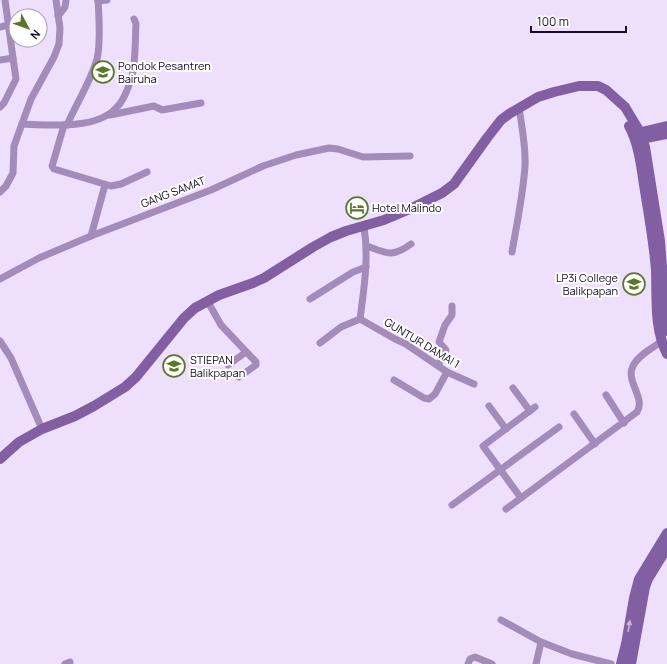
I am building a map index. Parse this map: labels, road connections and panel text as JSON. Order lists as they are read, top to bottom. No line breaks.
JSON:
{"streets":{"street":["GANG SAMAT","GUNTUR DAMAI 1"]},"places":{"school or university":["Pondok Pesantren Bairuha","LP3i College Balikpapan","STIEPAN Balikpapan"],"hotel":["Hotel Malindo"]},"scale_bar":"100 m","north":"bottom right"}
